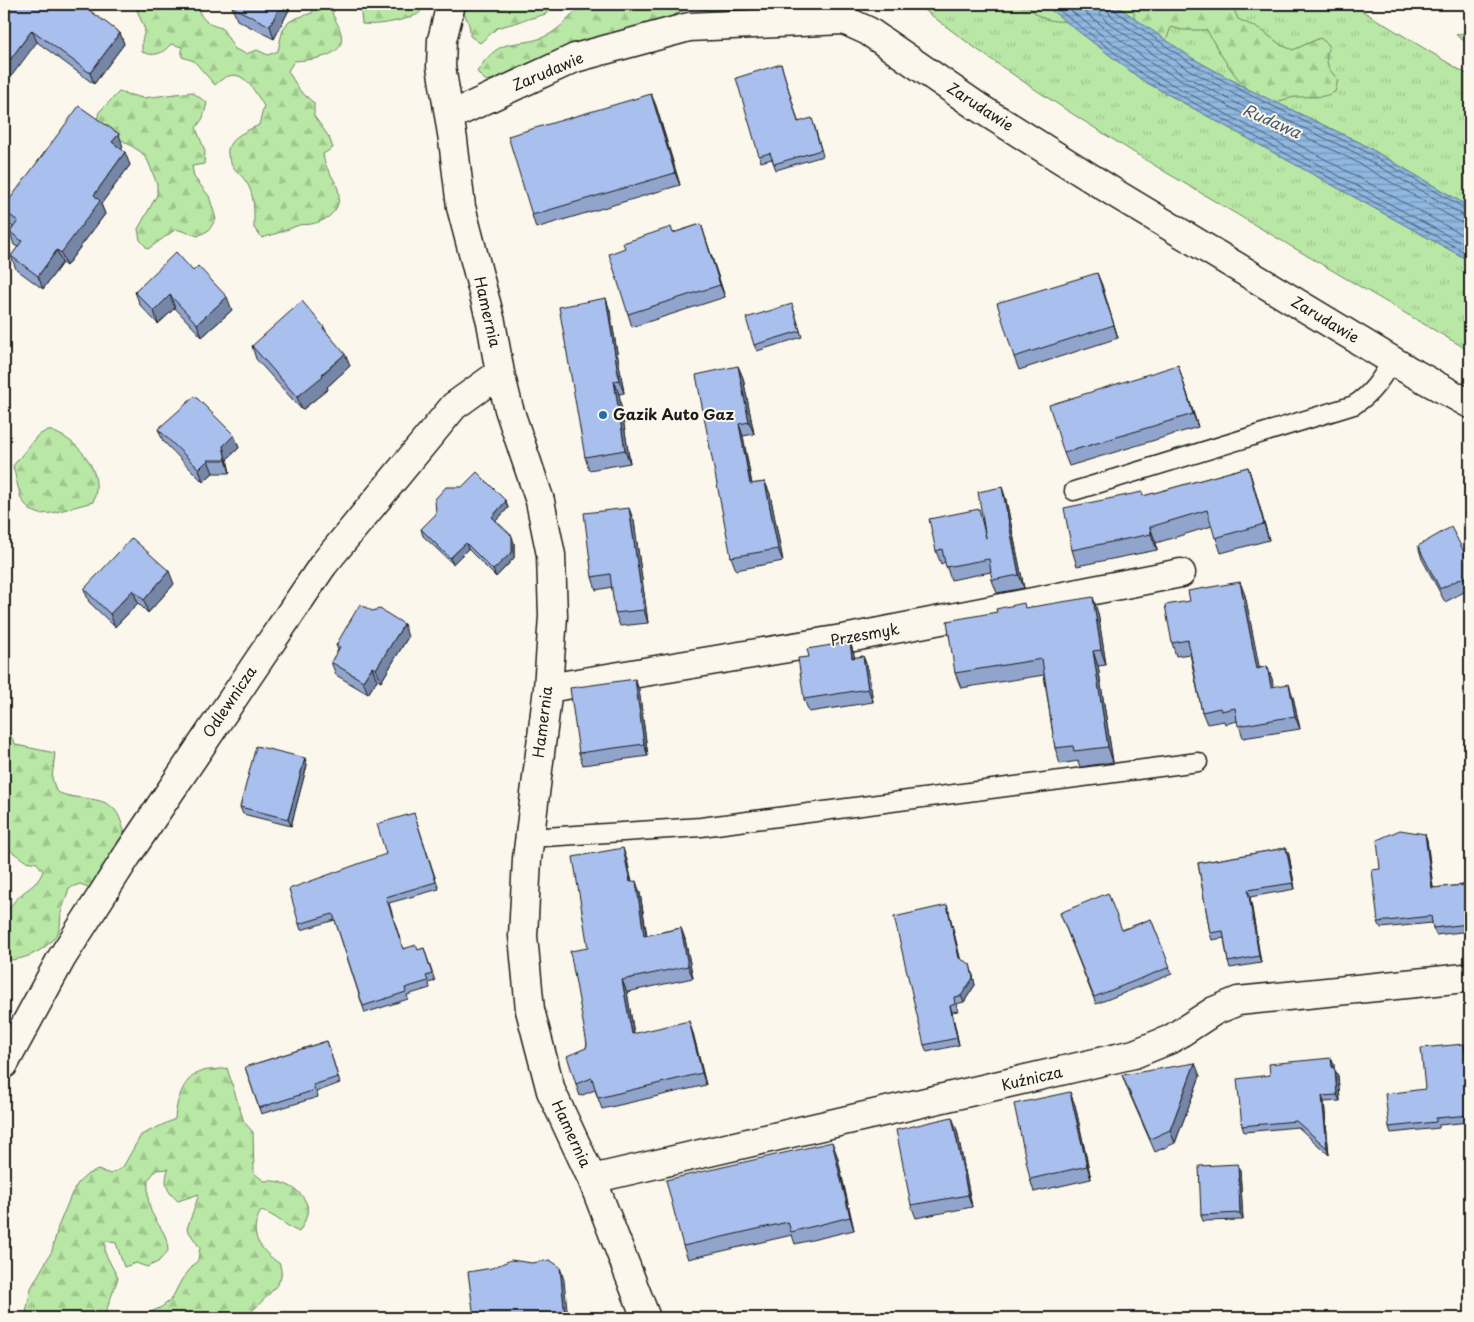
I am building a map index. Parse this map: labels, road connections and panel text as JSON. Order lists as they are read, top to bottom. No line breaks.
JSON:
{"streets":{"street":["Zarudawie","Hamernia","Przesmyk","Odlewnicza","Kuźnicza"]},"crossings":[["Zarudawie","Hamernia"],["Hamernia","Przesmyk"],["Hamernia","Odlewnicza"],["Hamernia","Kuźnicza"]],"water":["Rudawa"],"places":["Gazik Auto Gaz"]}
